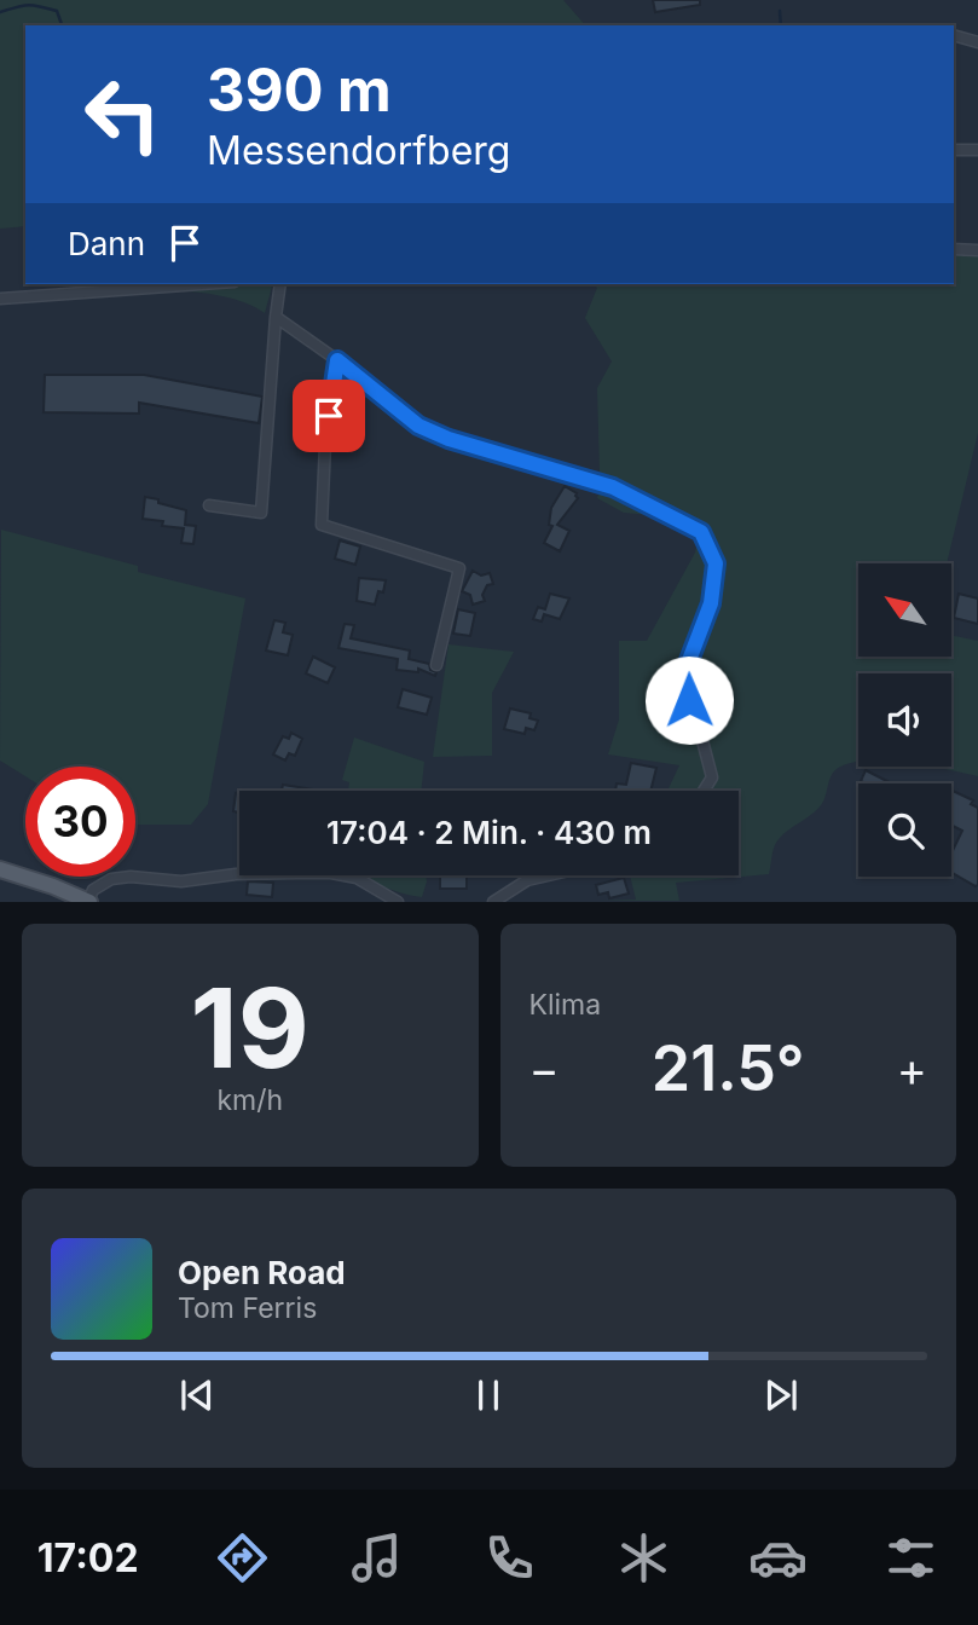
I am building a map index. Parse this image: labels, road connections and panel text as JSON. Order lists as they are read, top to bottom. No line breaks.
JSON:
{"north":"top left","page":{"turn":["390 m","Messendorfberg"],"then":"Dann","limit":"30","trip":"17:04 · 2 Min. · 430 m","tile":[["19","km/h"],"Klima"],"heat":["−","21.5°","+"],"song":["Open Road","Tom Ferris"],"tabs":"17:02"}}
